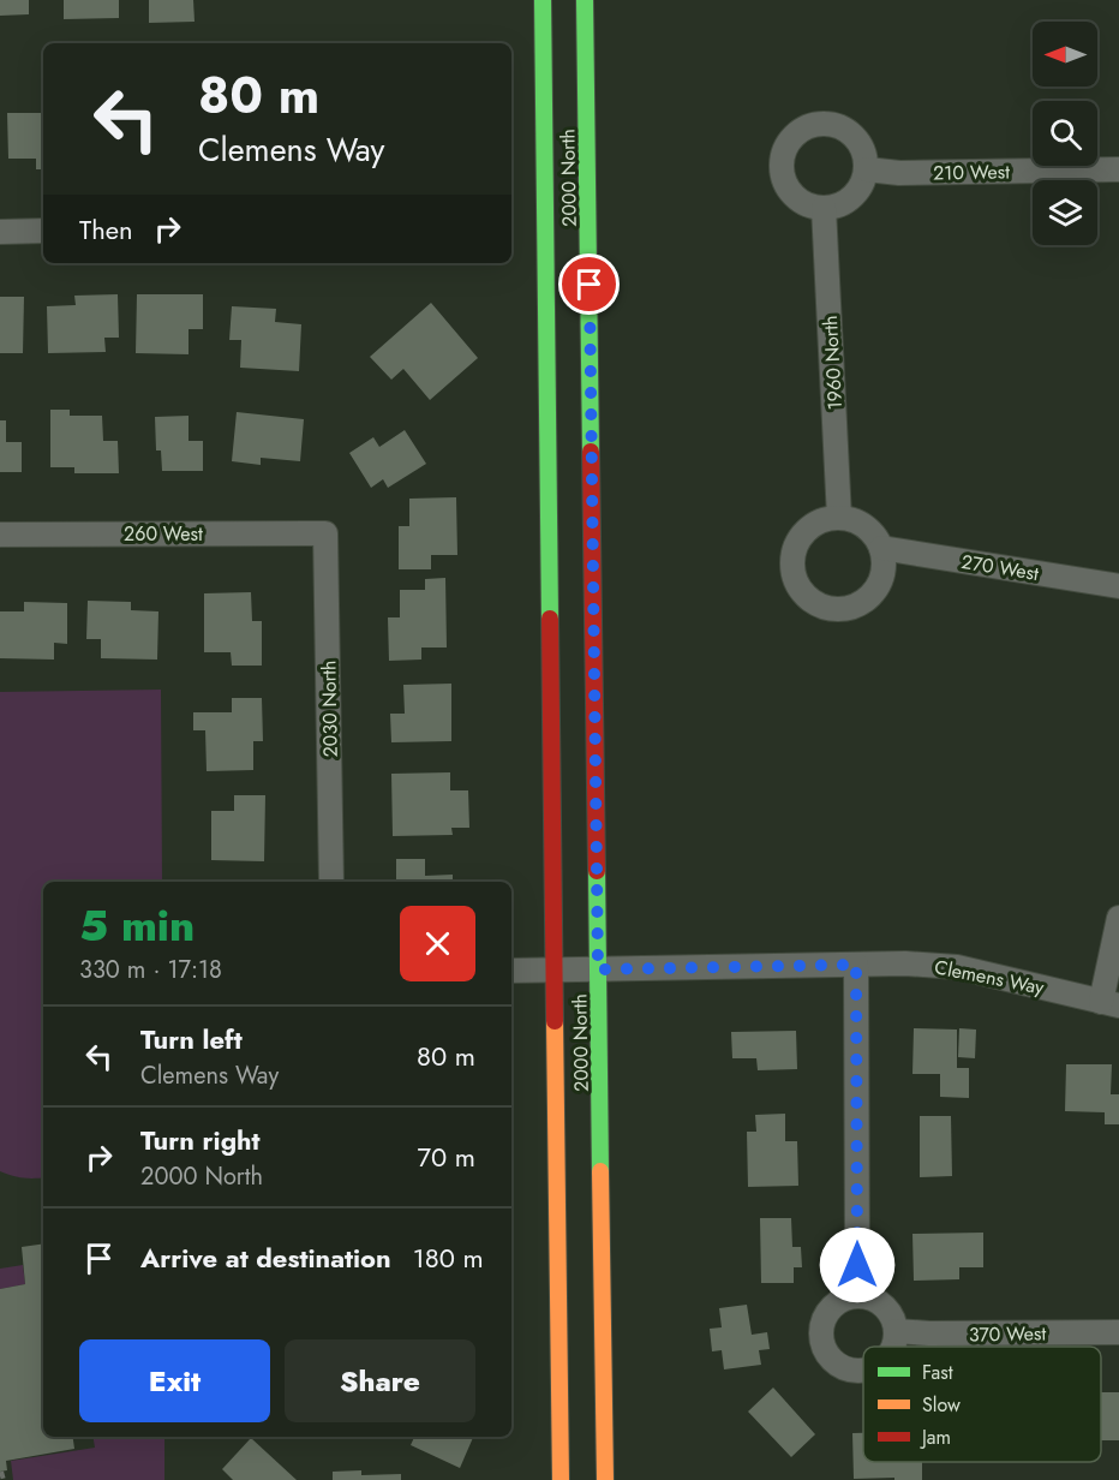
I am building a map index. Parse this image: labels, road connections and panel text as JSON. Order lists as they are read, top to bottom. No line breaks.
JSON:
{"streets":{"street":["210 West","2000 North","1960 North","260 West","270 West","2030 North","Clemens Way","370 West"]},"crossings":[["210 West","1960 North"],["2000 North","Clemens Way"],["1960 North","270 West"],["260 West","2030 North"]],"legend":["Fast","Slow","Jam"],"north":"left","page":{"turn":["80 m","Clemens Way"],"then":"Then","heading":["5 min","330 m · 17:18"],"list":[{"name":"Turn left","note":"Clemens Way","value":"80 m"},{"name":"Turn right","note":"2000 North","value":"70 m"},{"name":"Arrive at destination","value":"180 m"}],"buttons":["Exit","Share"]}}
